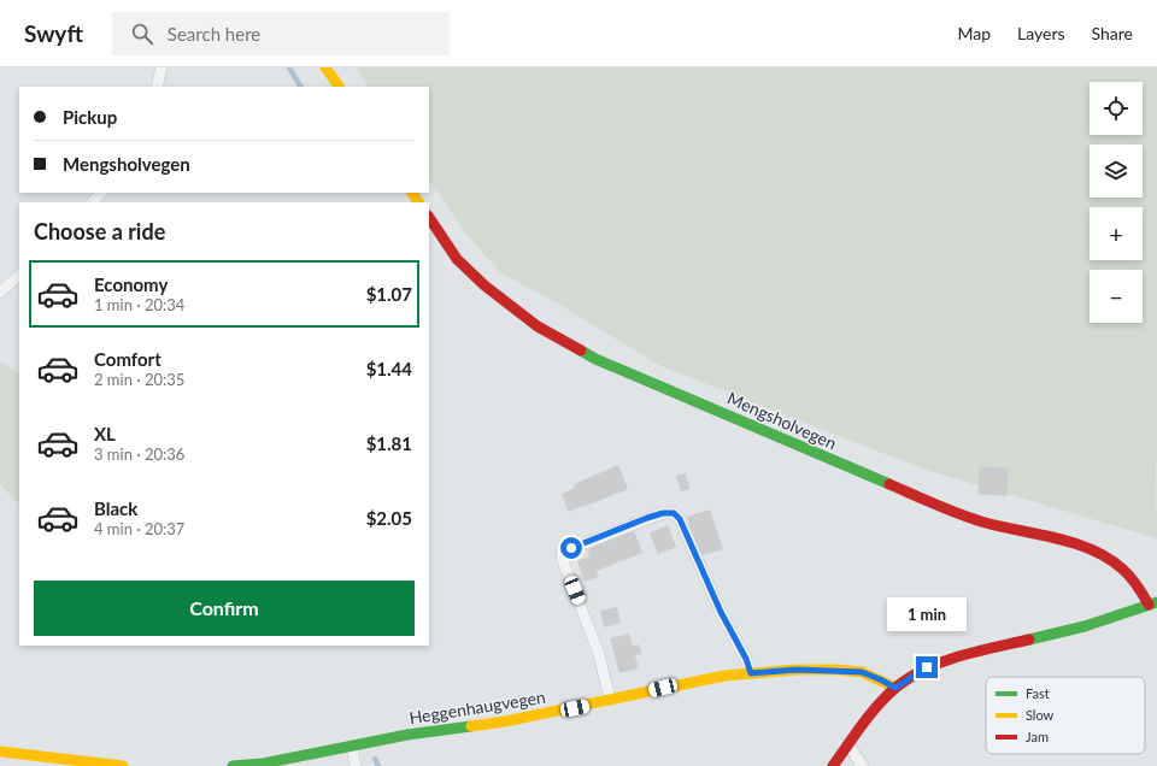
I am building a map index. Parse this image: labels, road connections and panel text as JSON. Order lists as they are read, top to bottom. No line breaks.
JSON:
{"streets":{"main road":["Mengsholvegen","Heggenhaugvegen"]},"crossings":[["Mengsholvegen","Heggenhaugvegen"]],"legend":["Fast","Slow","Jam"],"page":{"header":"Swyft","search":"Search here","nav":["Map","Layers","Share"],"map_buttons":["+","−"],"banner":["Pickup","Mengsholvegen"],"heading":"Choose a ride","list":[{"name":"Economy","note":"1 min · 20:34","value":"$1.07"},{"name":"Comfort","note":"2 min · 20:35","value":"$1.44"},{"name":"XL","note":"3 min · 20:36","value":"$1.81"},{"name":"Black","note":"4 min · 20:37","value":"$2.05"}],"buttons":"Confirm","bubble":"1 min"}}
